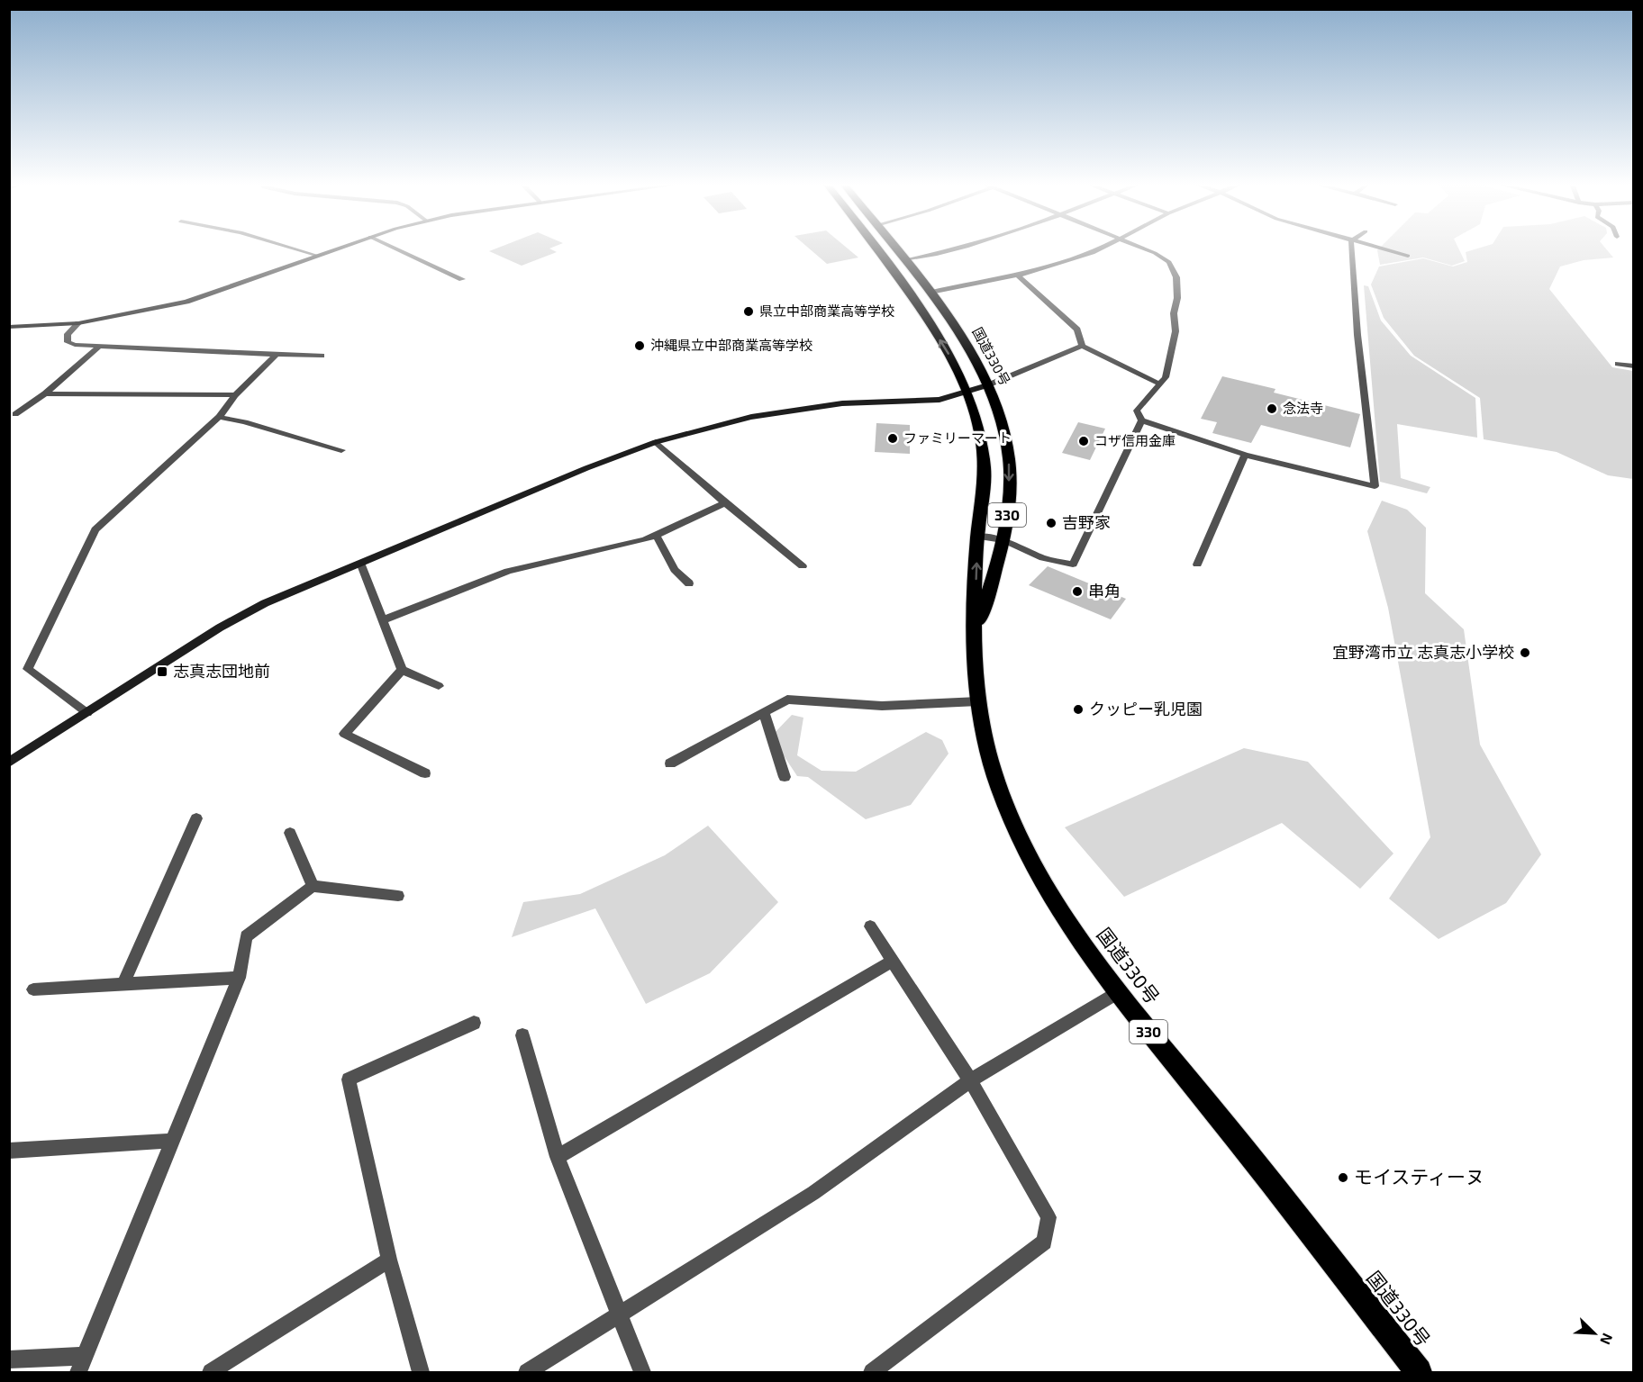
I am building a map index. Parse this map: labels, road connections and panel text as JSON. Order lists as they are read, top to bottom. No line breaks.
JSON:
{"streets":{"highway":["国道330号","330"]},"places":{"other":["県立中部商業高等学校","沖縄県立中部商業高等学校","念法寺","ファミリーマート","コザ信用金庫","吉野家","串角","宜野湾市立 志真志小学校","クッピー乳児園","モイスティーヌ"],"transit":["志真志団地前"]},"north":"bottom right"}
